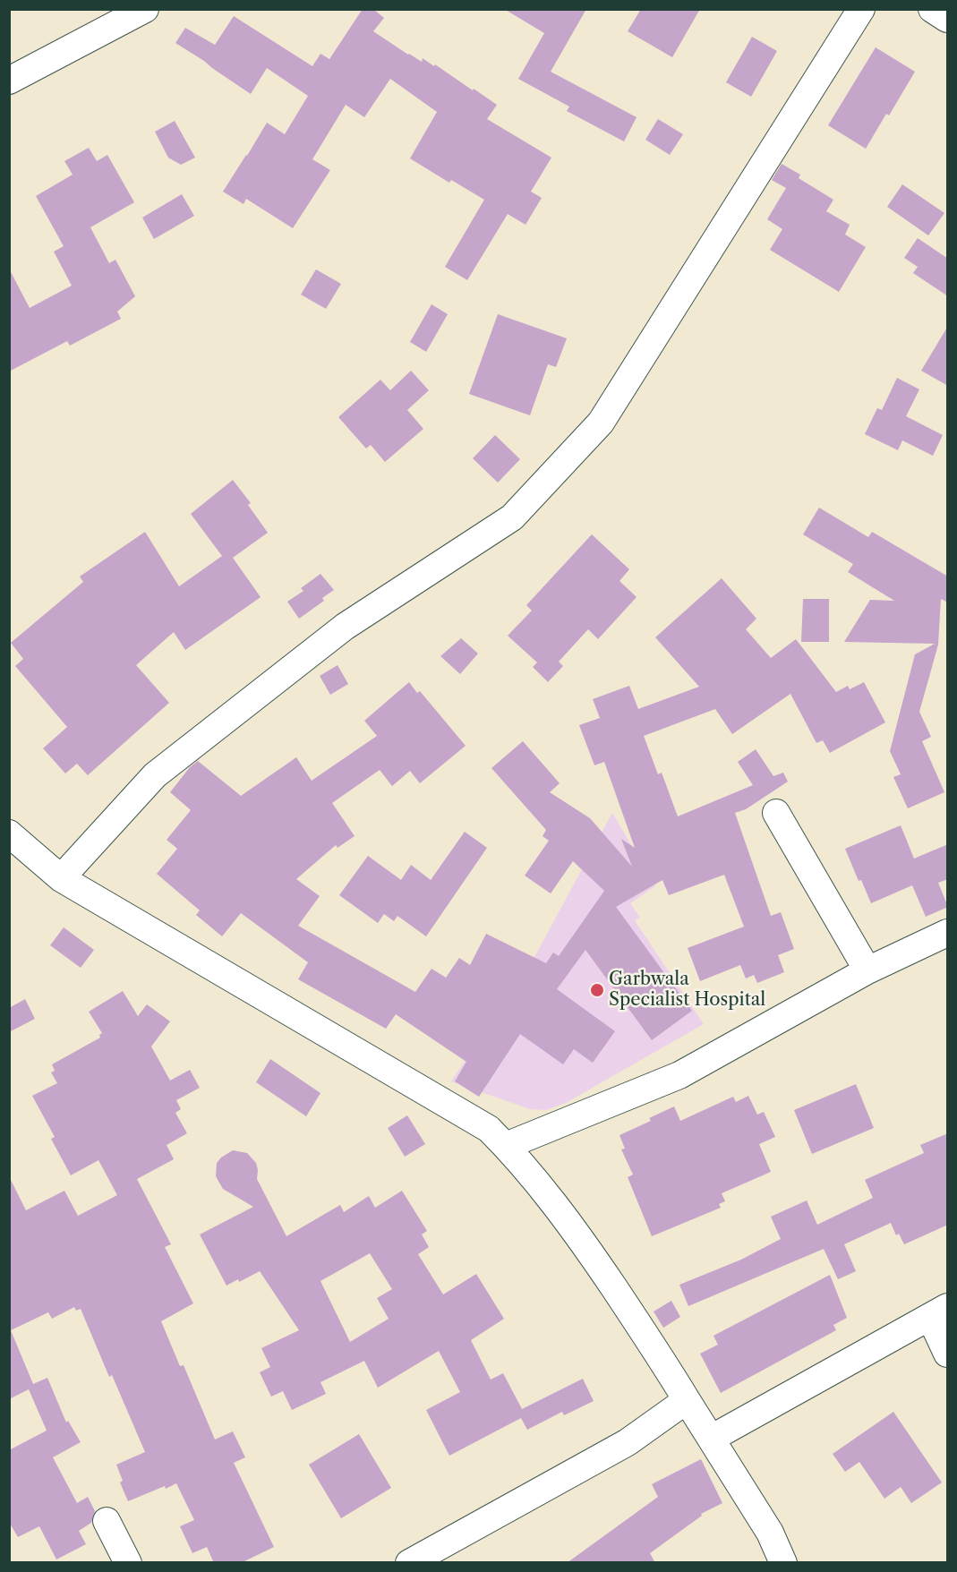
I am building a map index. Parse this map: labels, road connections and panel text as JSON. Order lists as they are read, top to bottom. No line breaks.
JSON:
{"places":["Garbwala Specialist Hospital"]}
